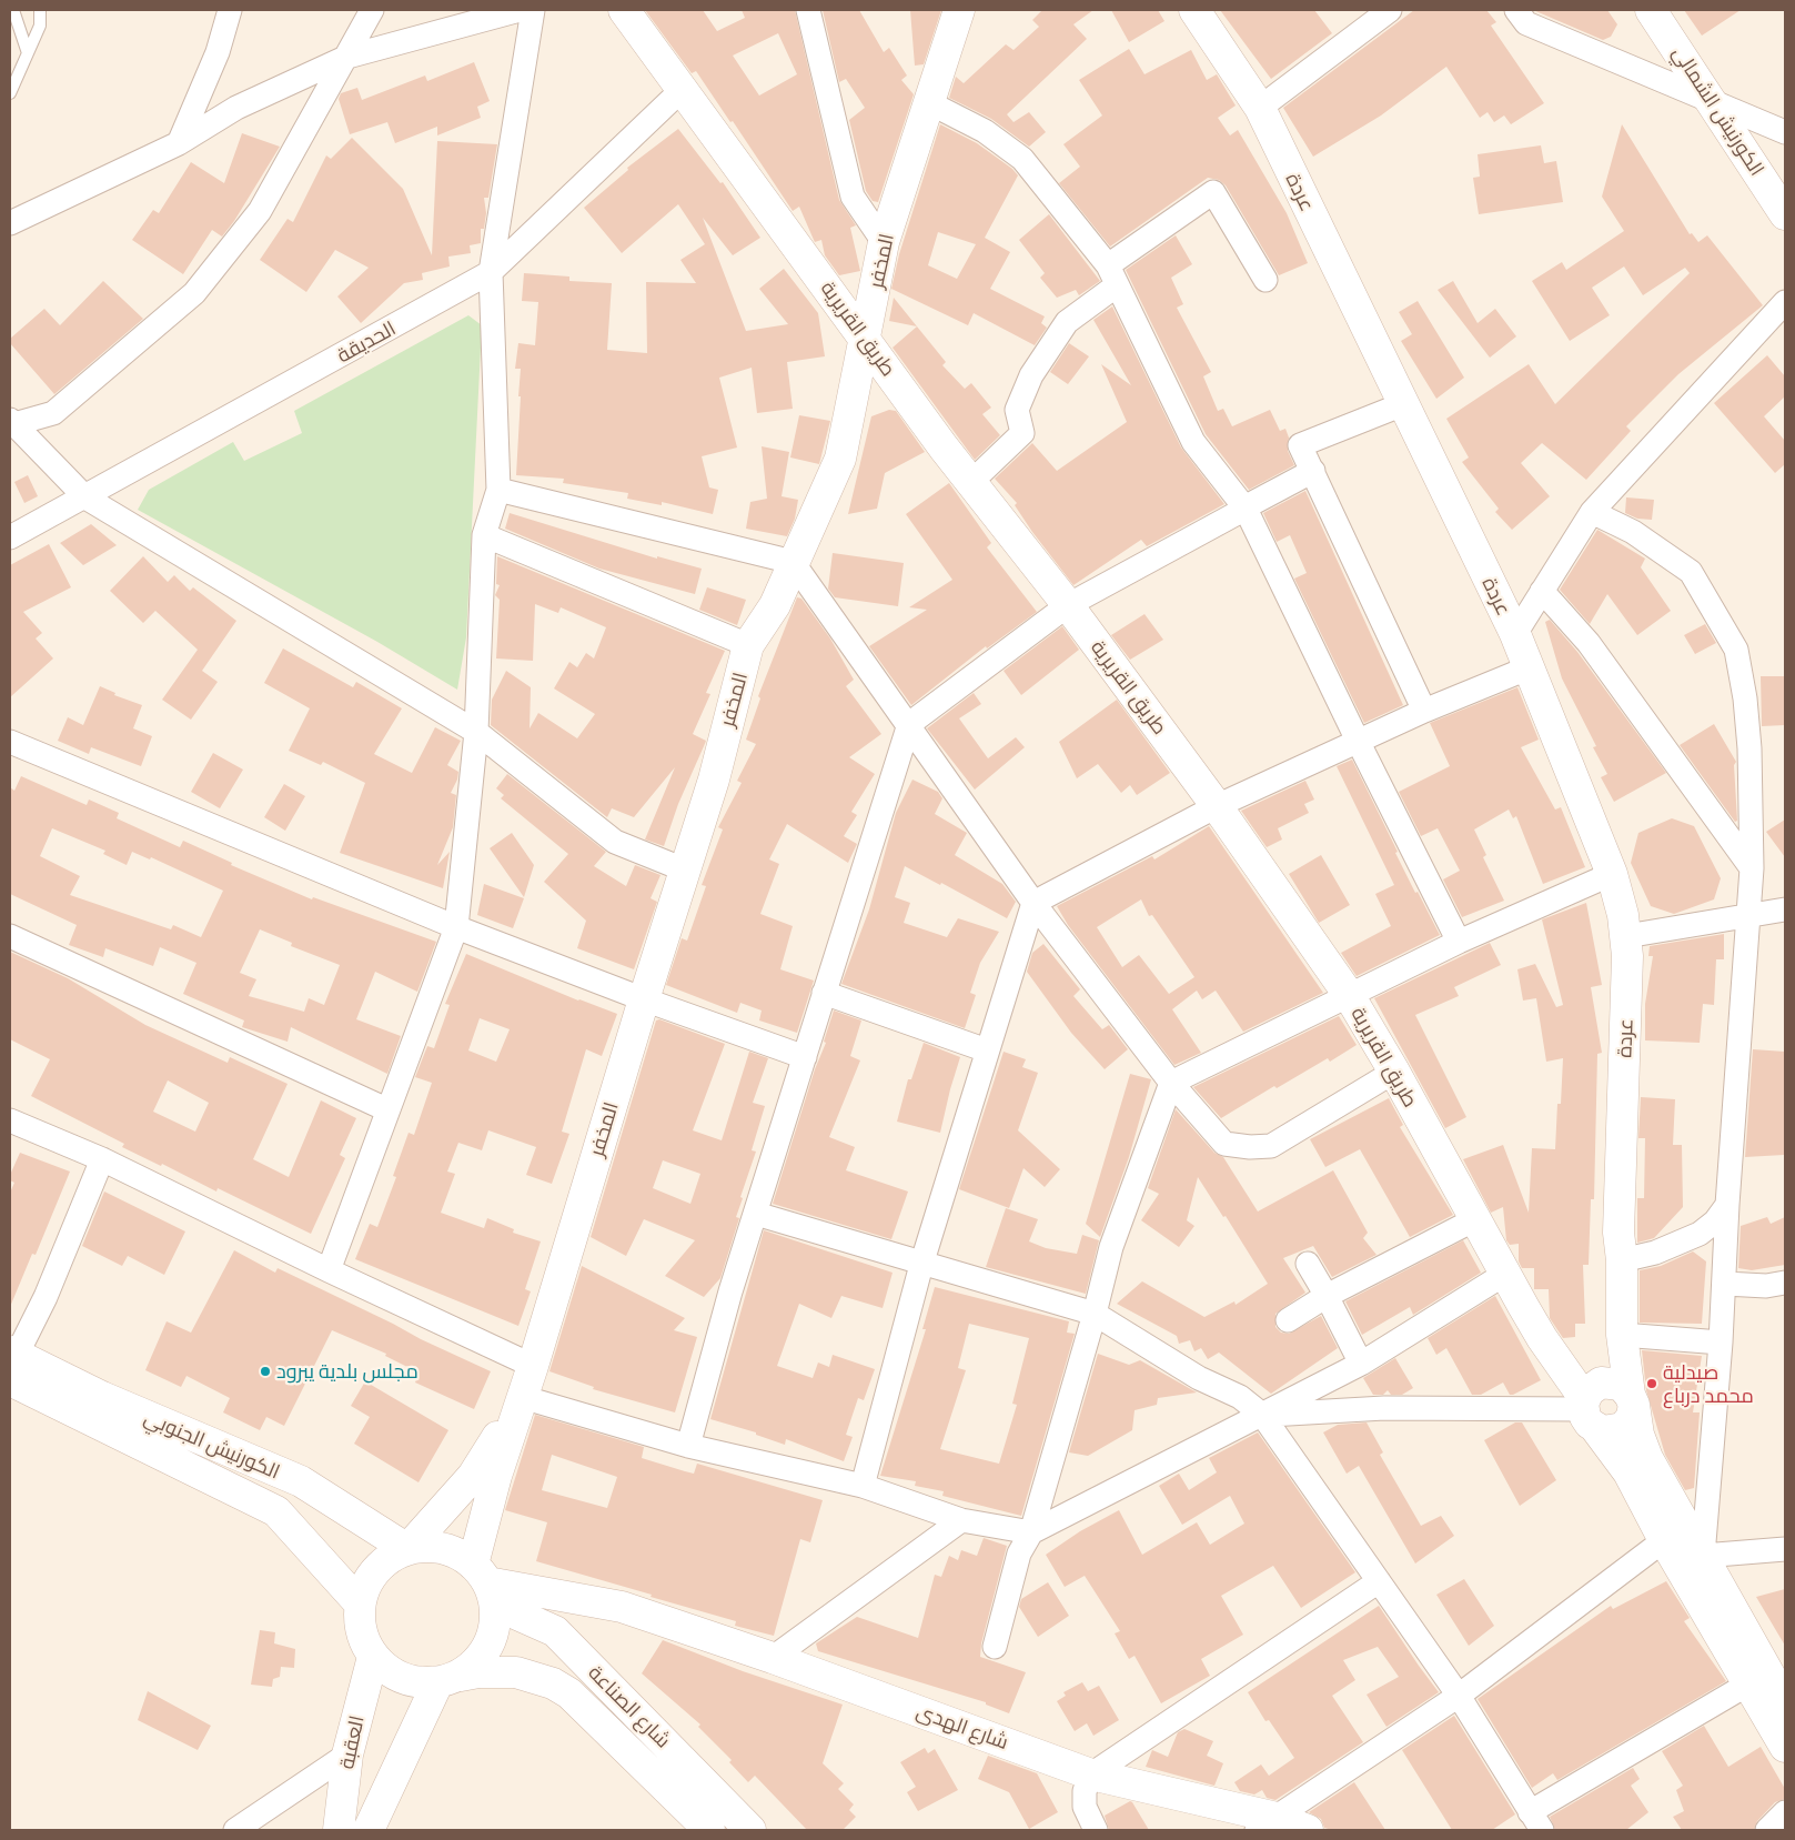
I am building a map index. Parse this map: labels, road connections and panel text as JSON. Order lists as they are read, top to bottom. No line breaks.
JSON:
{"streets":{"street":["الكورنيش الشمالي","عردة","المخفر","طريق القريرية","الحديقة","الكورنيش الجنوبي","شارع الصناعة","شارع الهدى","العقبة"]},"crossings":[["المخفر","طريق القريرية"],["طريق القريرية","الحديقة"],["الكورنيش الجنوبي","شارع الصناعة"],["الكورنيش الجنوبي","شارع الهدى"],["الكورنيش الجنوبي","العقبة"],["شارع الصناعة","شارع الهدى"],["شارع الصناعة","العقبة"],["شارع الهدى","العقبة"]],"places":["مجلس بلدية يبرود","صيدلية محمد درباع"]}
